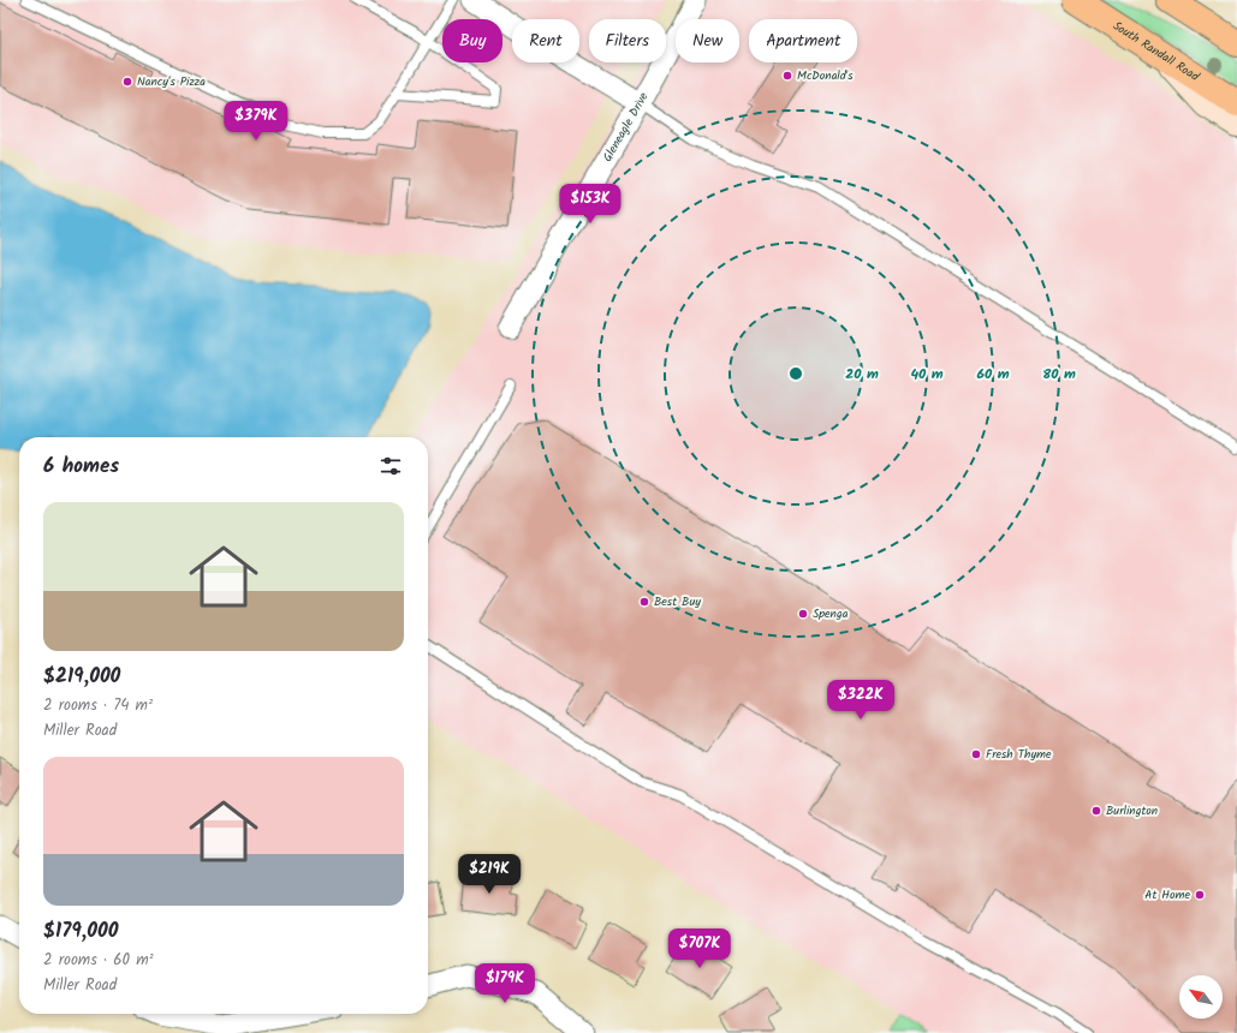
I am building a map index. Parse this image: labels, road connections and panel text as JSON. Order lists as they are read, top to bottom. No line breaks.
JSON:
{"streets":{"main road":["South Randall Road"],"street":["Gleneagle Drive"]},"places":["McDonald's","Nancy's Pizza","Best Buy","Spenga","Fresh Thyme","Burlington","At Home"],"north":"top left","page":{"chip":["Buy","Rent","Filters","New","Apartment"],"price":["$379K","$153K","$322K","$219K","$707K","$179K"],"heading":"6 homes","list":[{"name":"$219,000","note":"2 rooms · 74 m² · Miller Road"},{"name":"$179,000","note":"2 rooms · 60 m² · Miller Road"}]},"rings":["20 m","40 m","60 m","80 m"]}
